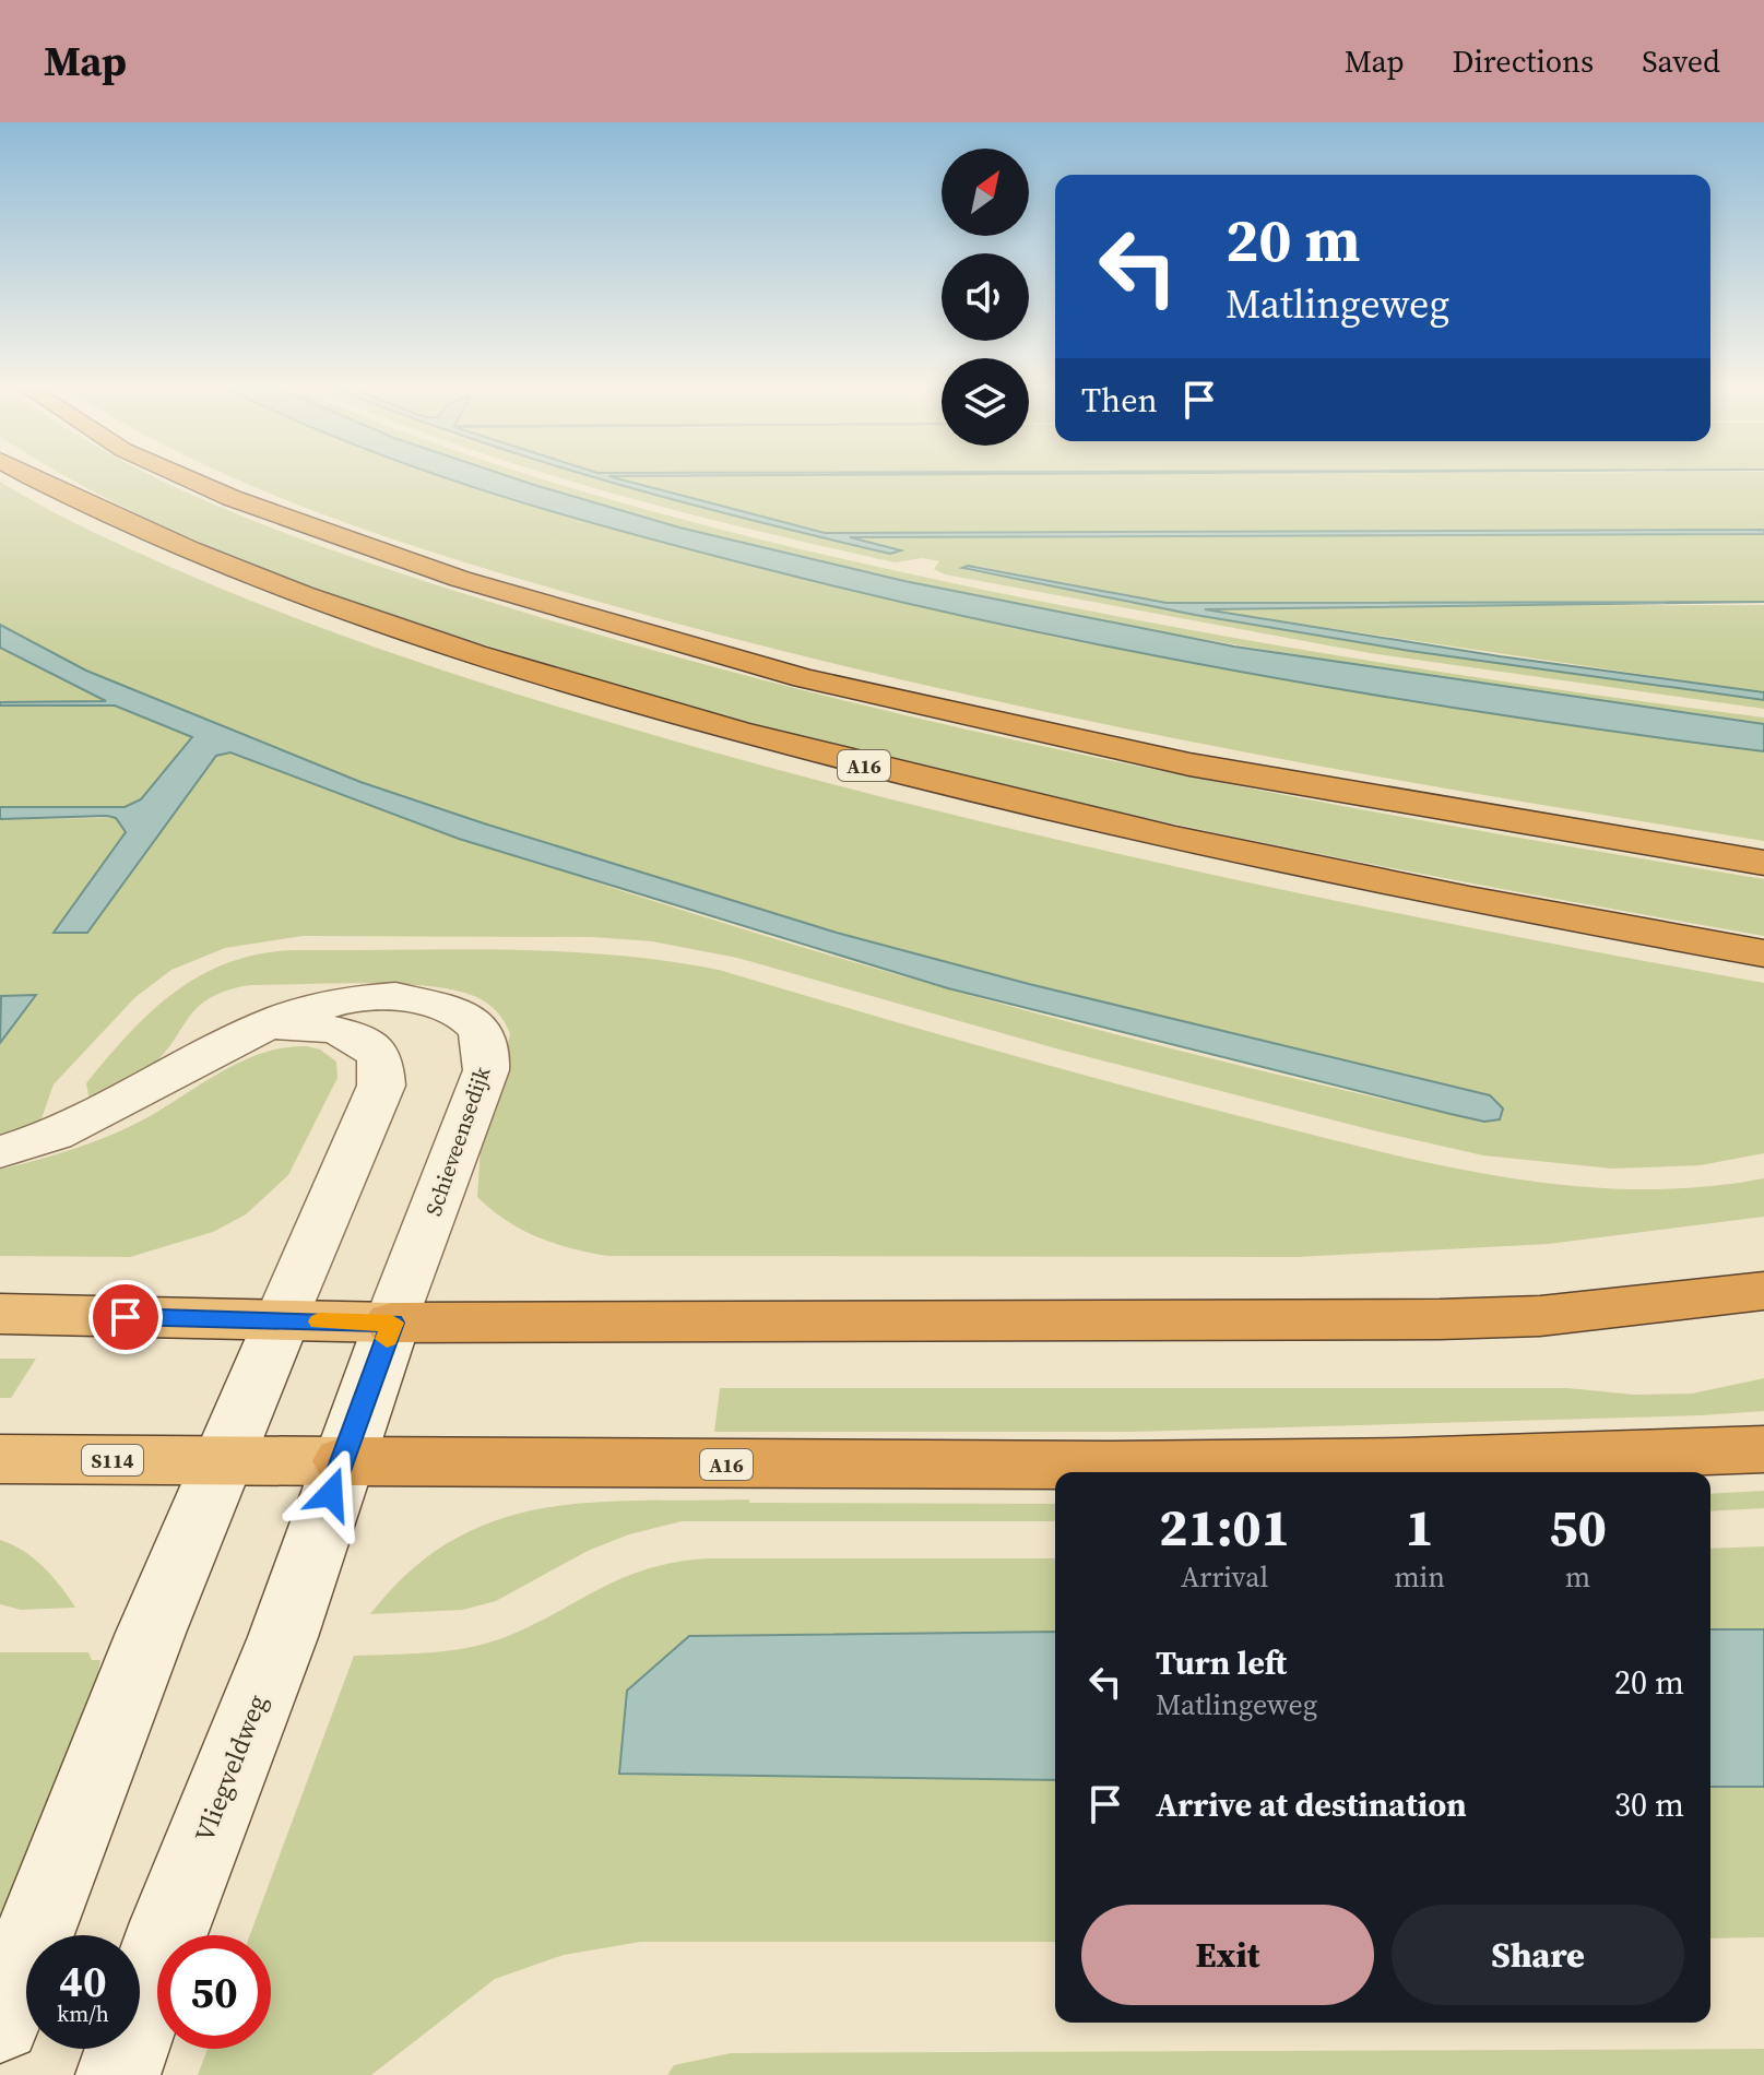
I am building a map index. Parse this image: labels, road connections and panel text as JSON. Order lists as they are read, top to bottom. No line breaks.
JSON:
{"streets":{"highway":["A16","S114"],"street":["Schieveensedijk","Vliegveldweg"]},"crossings":[["A16","S114"],["A16","Vliegveldweg"],["Schieveensedijk","Vliegveldweg"],["S114","Vliegveldweg"]],"north":"top right","page":{"header":"Map","nav":["Map","Directions","Saved"],"turn":["20 m","Matlingeweg"],"then":"Then","eta":["21:01","Arrival","1","min","50","m"],"list":[{"name":"Turn left","note":"Matlingeweg","value":"20 m"},{"name":"Arrive at destination","value":"30 m"}],"buttons":["Exit","Share"],"speed":"40 km/h","limit":"50"}}
